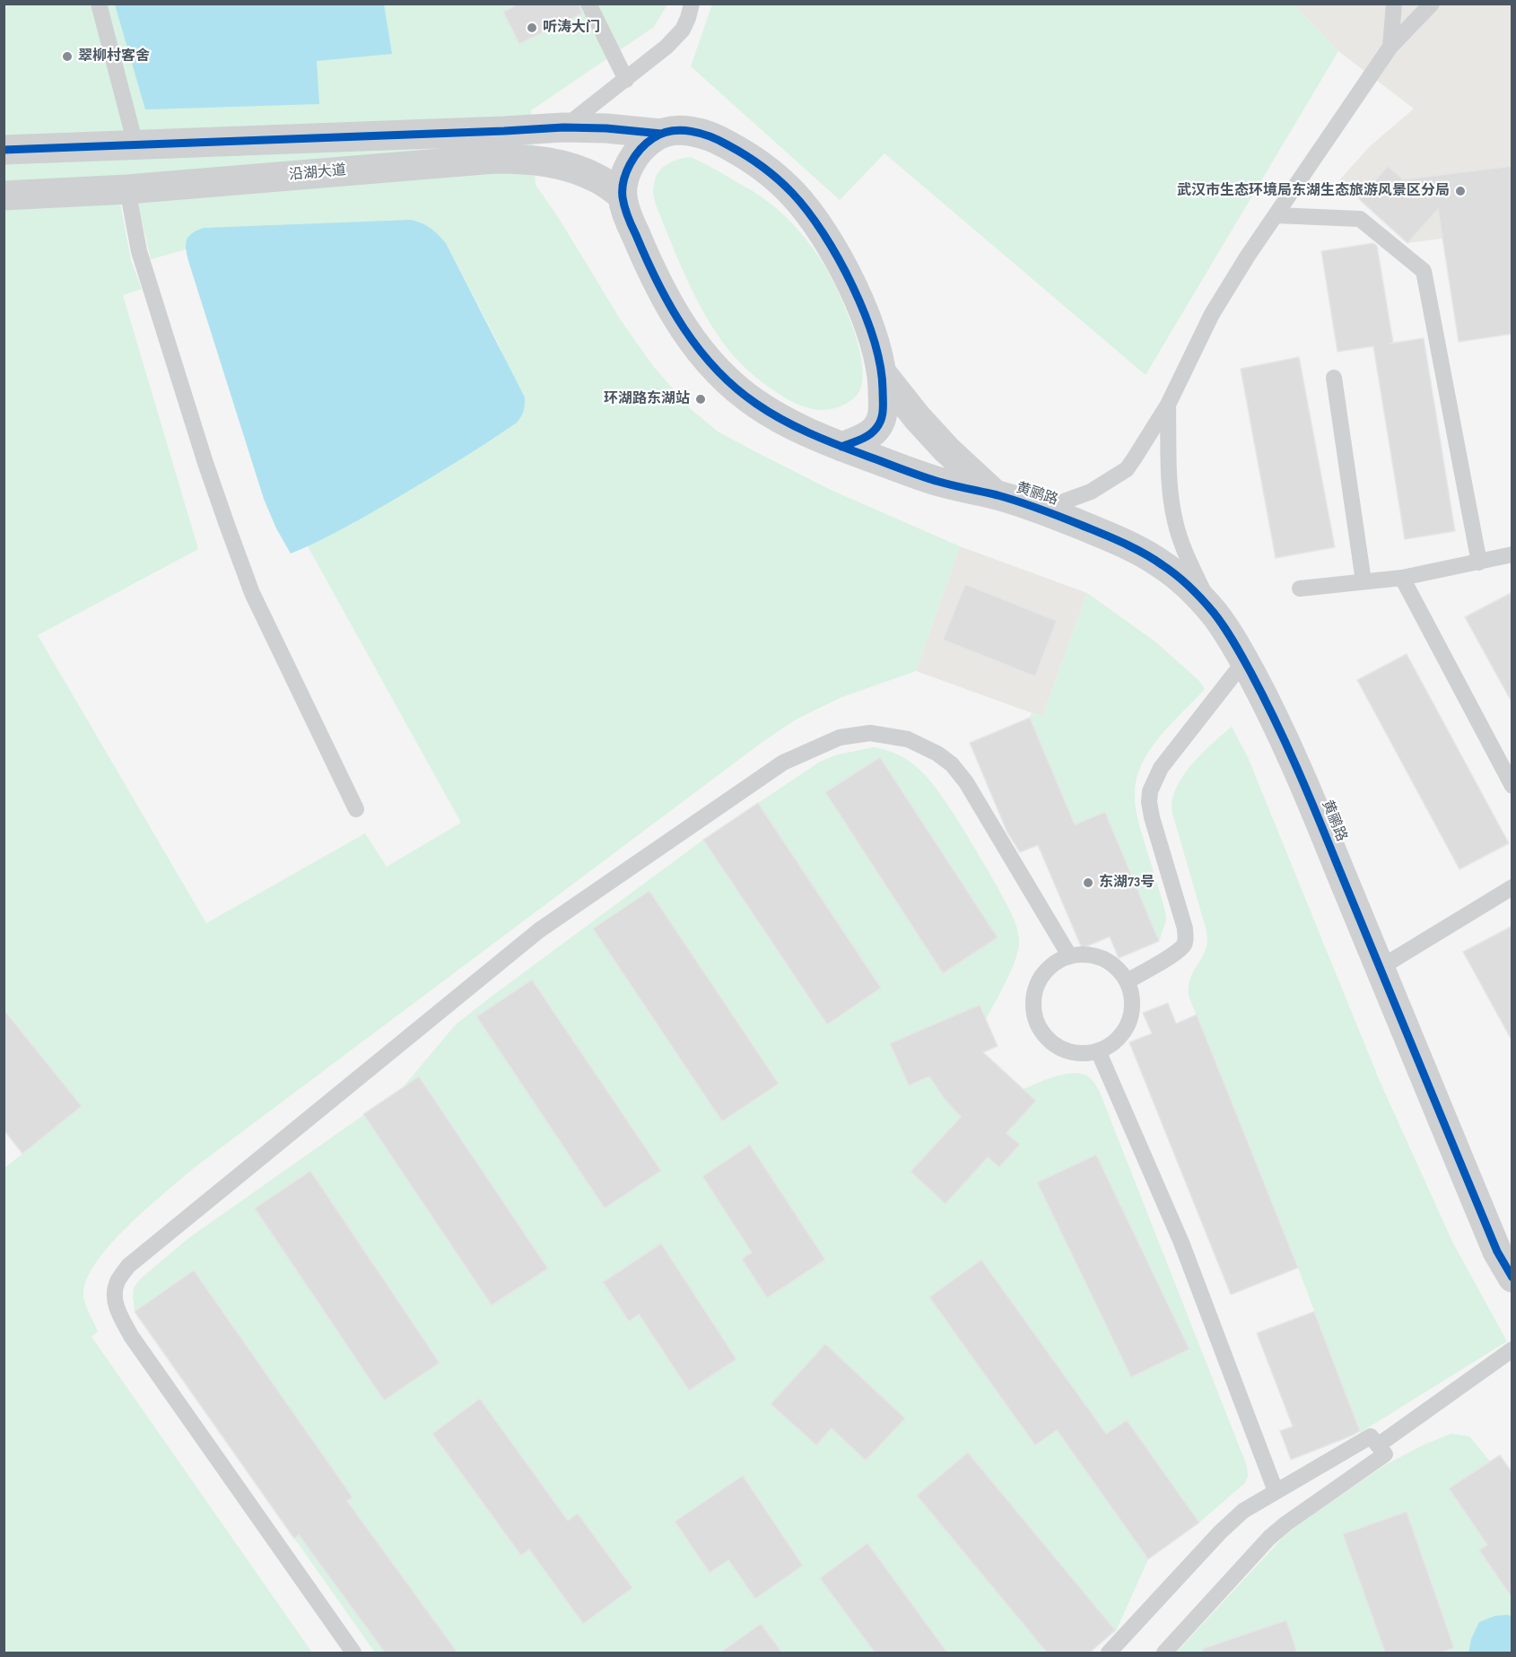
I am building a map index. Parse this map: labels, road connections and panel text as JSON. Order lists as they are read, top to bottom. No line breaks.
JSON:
{"streets":{"street":["沿湖大道","黄鹂路"]},"crossings":[["沿湖大道","黄鹂路"]],"places":["听涛大门","翠柳村客舍","武汉市生态环境局东湖生态旅游风景区分局","环湖路东湖站","东湖73号"]}
